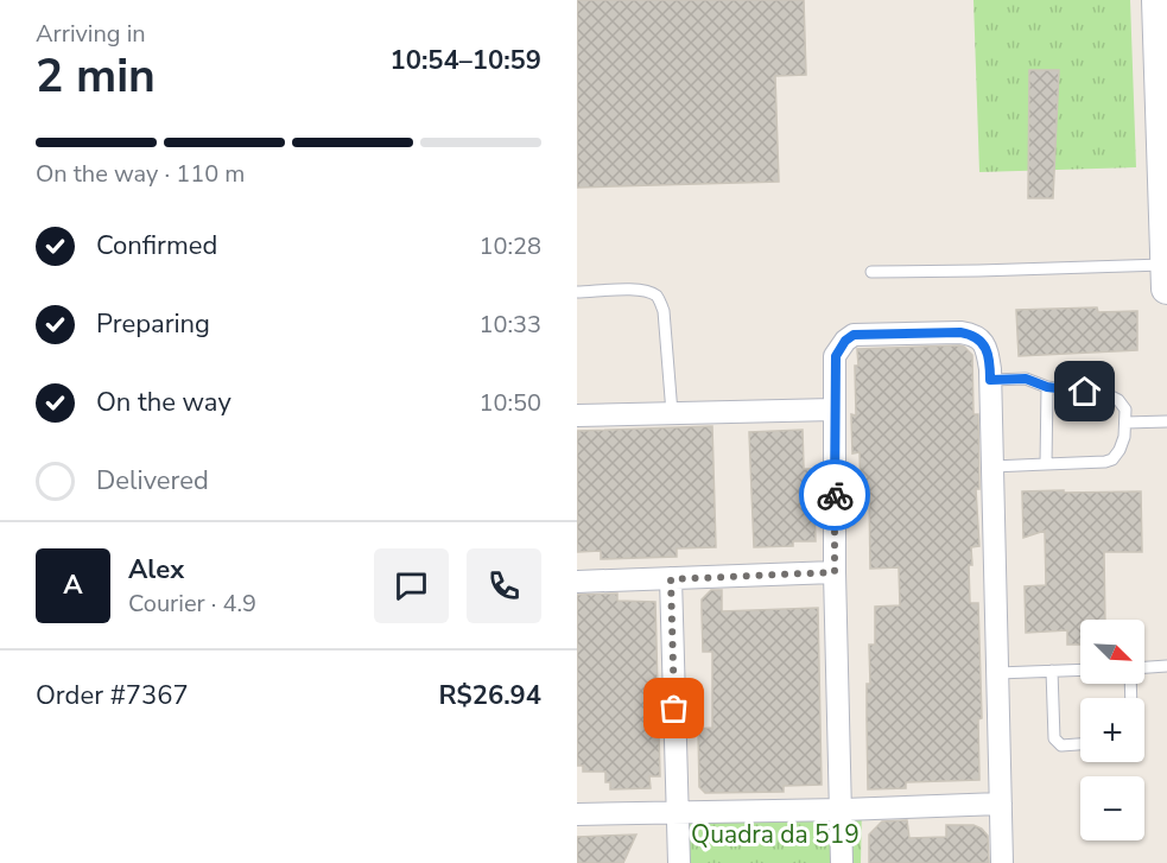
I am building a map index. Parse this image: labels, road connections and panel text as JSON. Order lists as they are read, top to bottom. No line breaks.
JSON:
{"parks":["Quadra da 519"],"north":"bottom right","page":{"heading":["2 min","Arriving in","10:54–10:59"],"panel":["Alex","Courier · 4.9","Order #7367","R$26.94"],"bar":"On the way · 110 m","list":[["Confirmed","10:28"],["Preparing","10:33"],["On the way","10:50"],"Delivered"],"round":"A","map_buttons":["+","−"]}}
